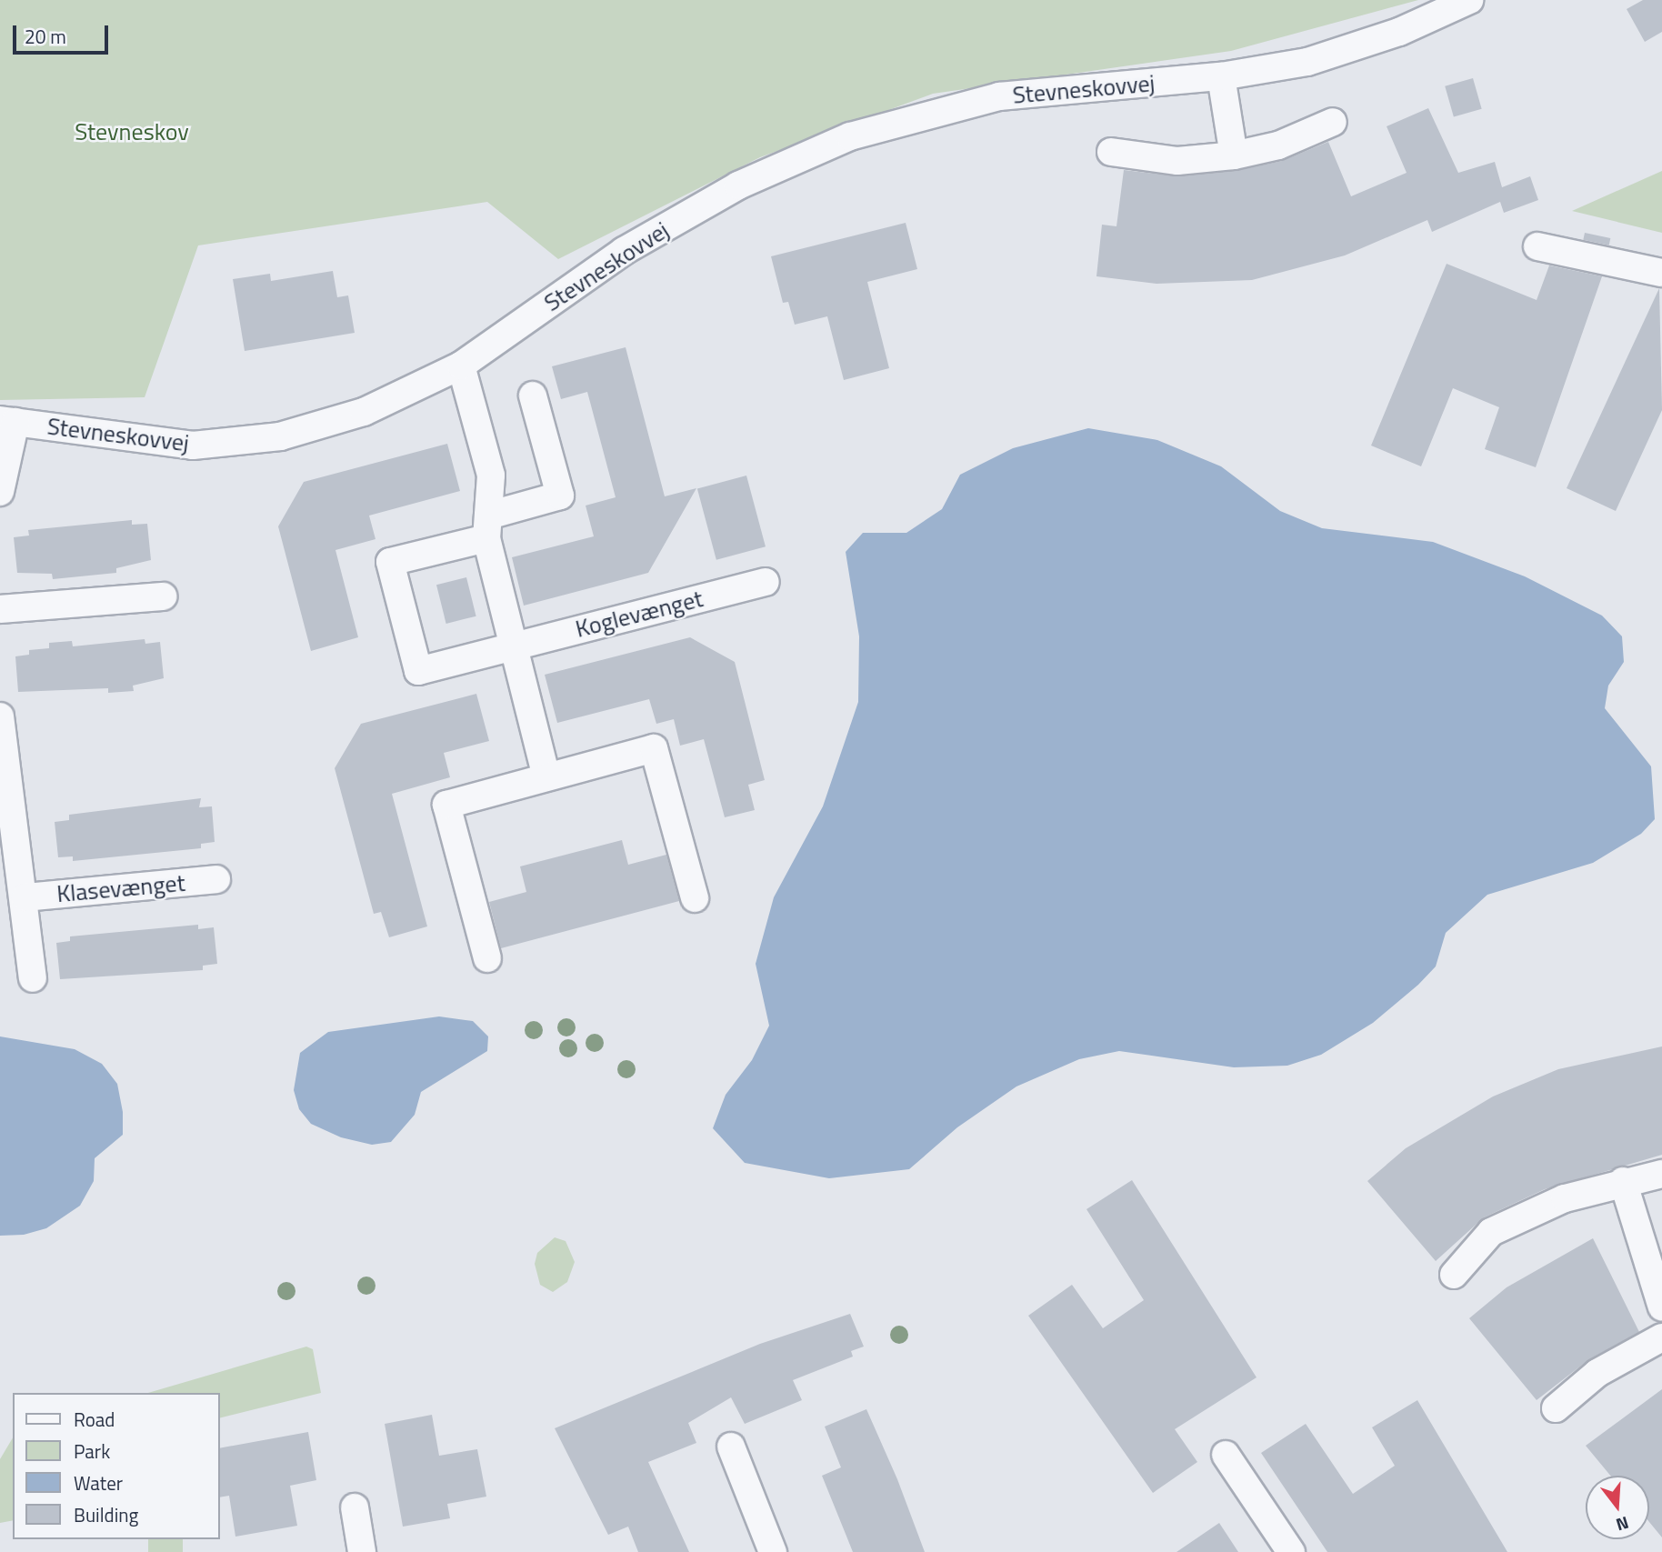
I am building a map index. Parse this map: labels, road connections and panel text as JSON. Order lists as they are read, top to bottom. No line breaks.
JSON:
{"streets":{"street":["Stevneskovvej","Koglevænget","Klasevænget"]},"parks":["Stevneskov"],"legend":["Road","Park","Water","Building"],"scale_bar":"20 m","north":"bottom"}
